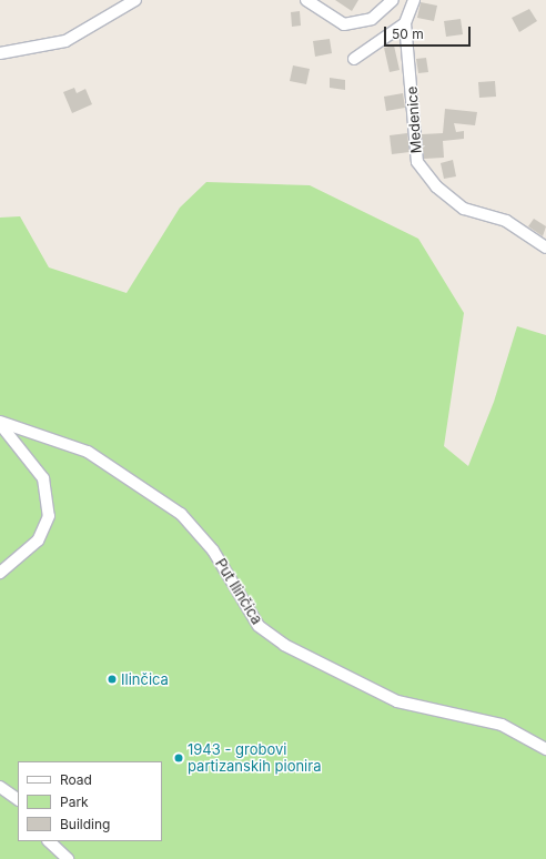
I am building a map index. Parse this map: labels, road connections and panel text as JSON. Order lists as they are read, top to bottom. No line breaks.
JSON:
{"streets":{"street":["Medenice","Put Ilinčica"]},"places":["Ilinčica","1943 - grobovi partizanskih pionira"],"legend":["Road","Park","Building"],"scale_bar":"50 m"}
